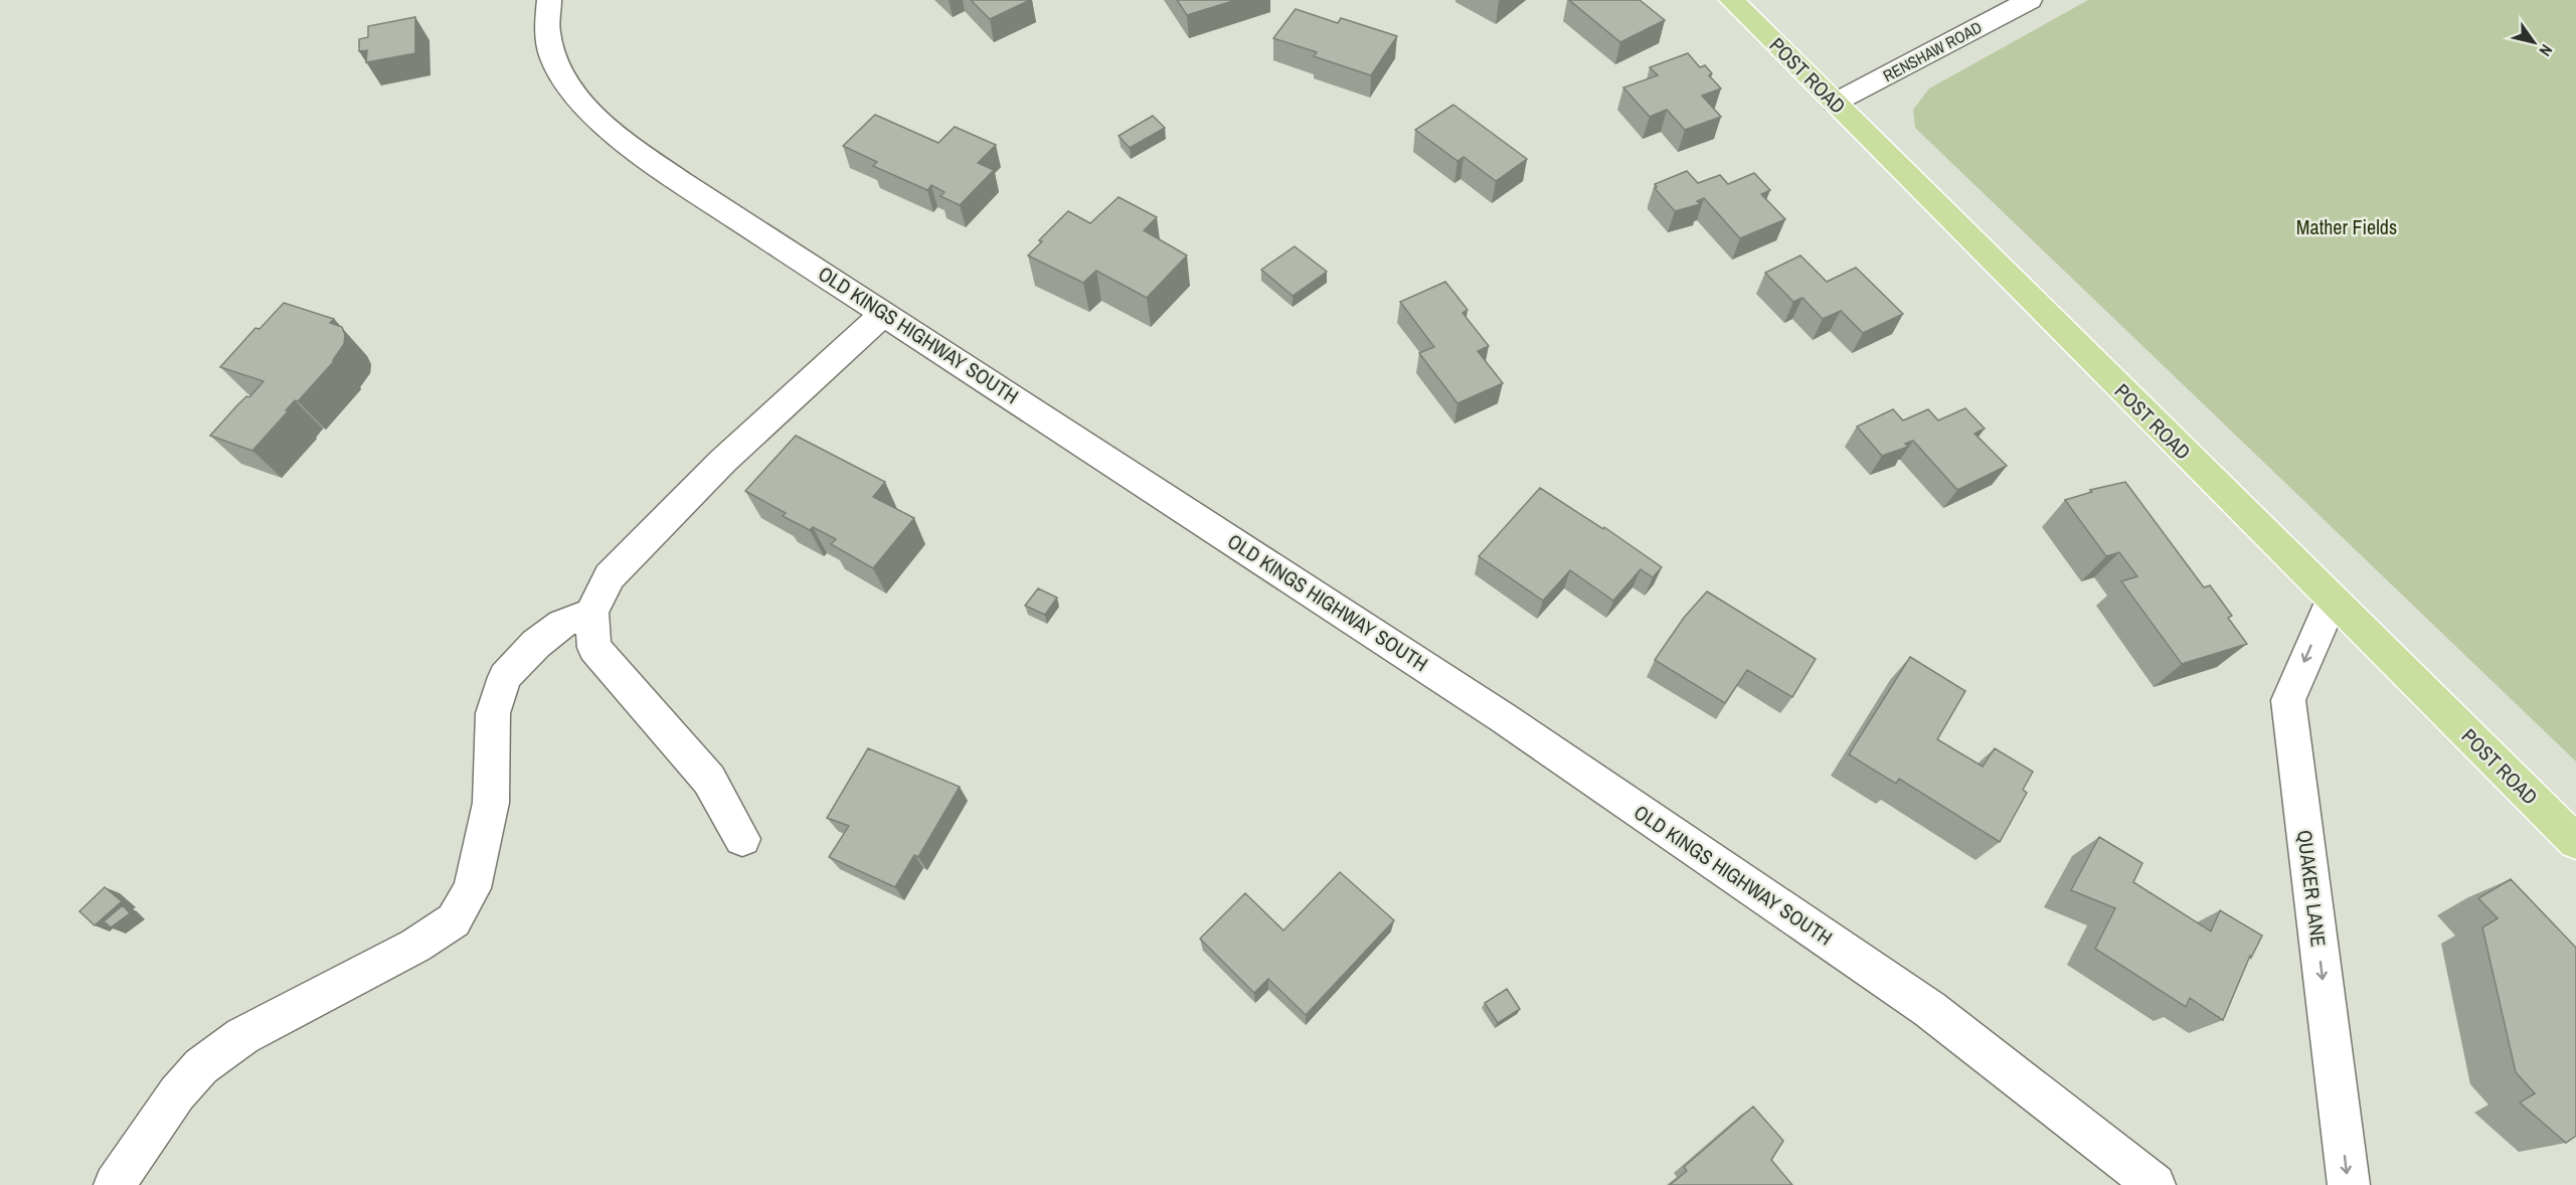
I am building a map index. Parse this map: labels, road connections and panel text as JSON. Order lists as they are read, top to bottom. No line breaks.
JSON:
{"streets":{"main road":["POST ROAD"],"street":["RENSHAW ROAD","OLD KINGS HIGHWAY SOUTH","QUAKER LANE"]},"crossings":[["RENSHAW ROAD","POST ROAD"],["POST ROAD","QUAKER LANE"]],"one_way":["QUAKER LANE"],"parks":["Mather Fields"],"north":"bottom right"}
